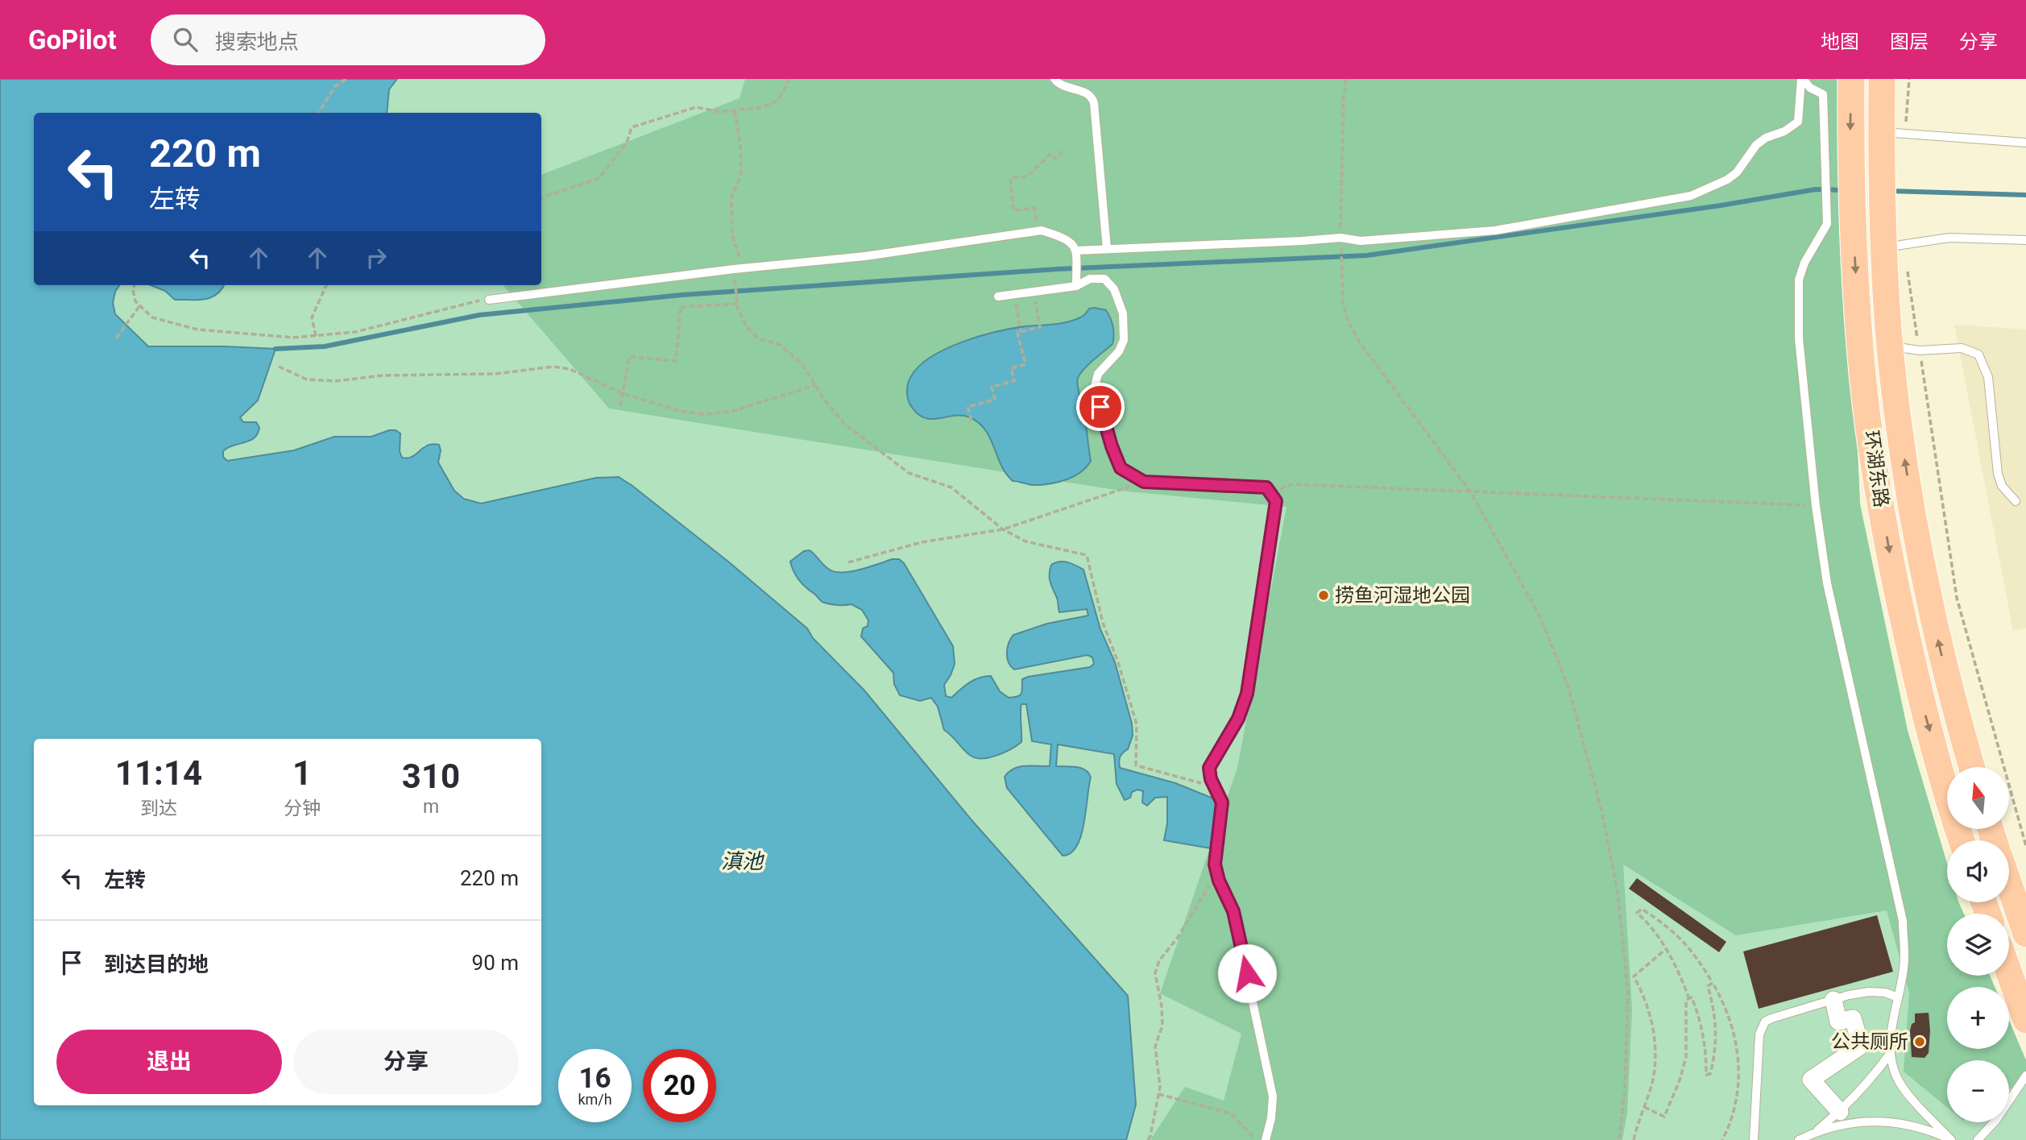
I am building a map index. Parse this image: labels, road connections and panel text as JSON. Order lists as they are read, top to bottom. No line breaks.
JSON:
{"streets":{"main road":["环湖东路"]},"water":["滇池"],"places":["捞鱼河湿地公园","公共厕所"],"north":"top","page":{"header":"GoPilot","search":"搜索地点","nav":["地图","图层","分享"],"turn":["220 m","左转"],"eta":["11:14","到达","1","分钟","310","m"],"map_buttons":["+","−"],"list":[{"name":"左转","value":"220 m"},{"name":"到达目的地","value":"90 m"}],"buttons":["退出","分享"],"speed":"16 km/h","limit":"20"}}
